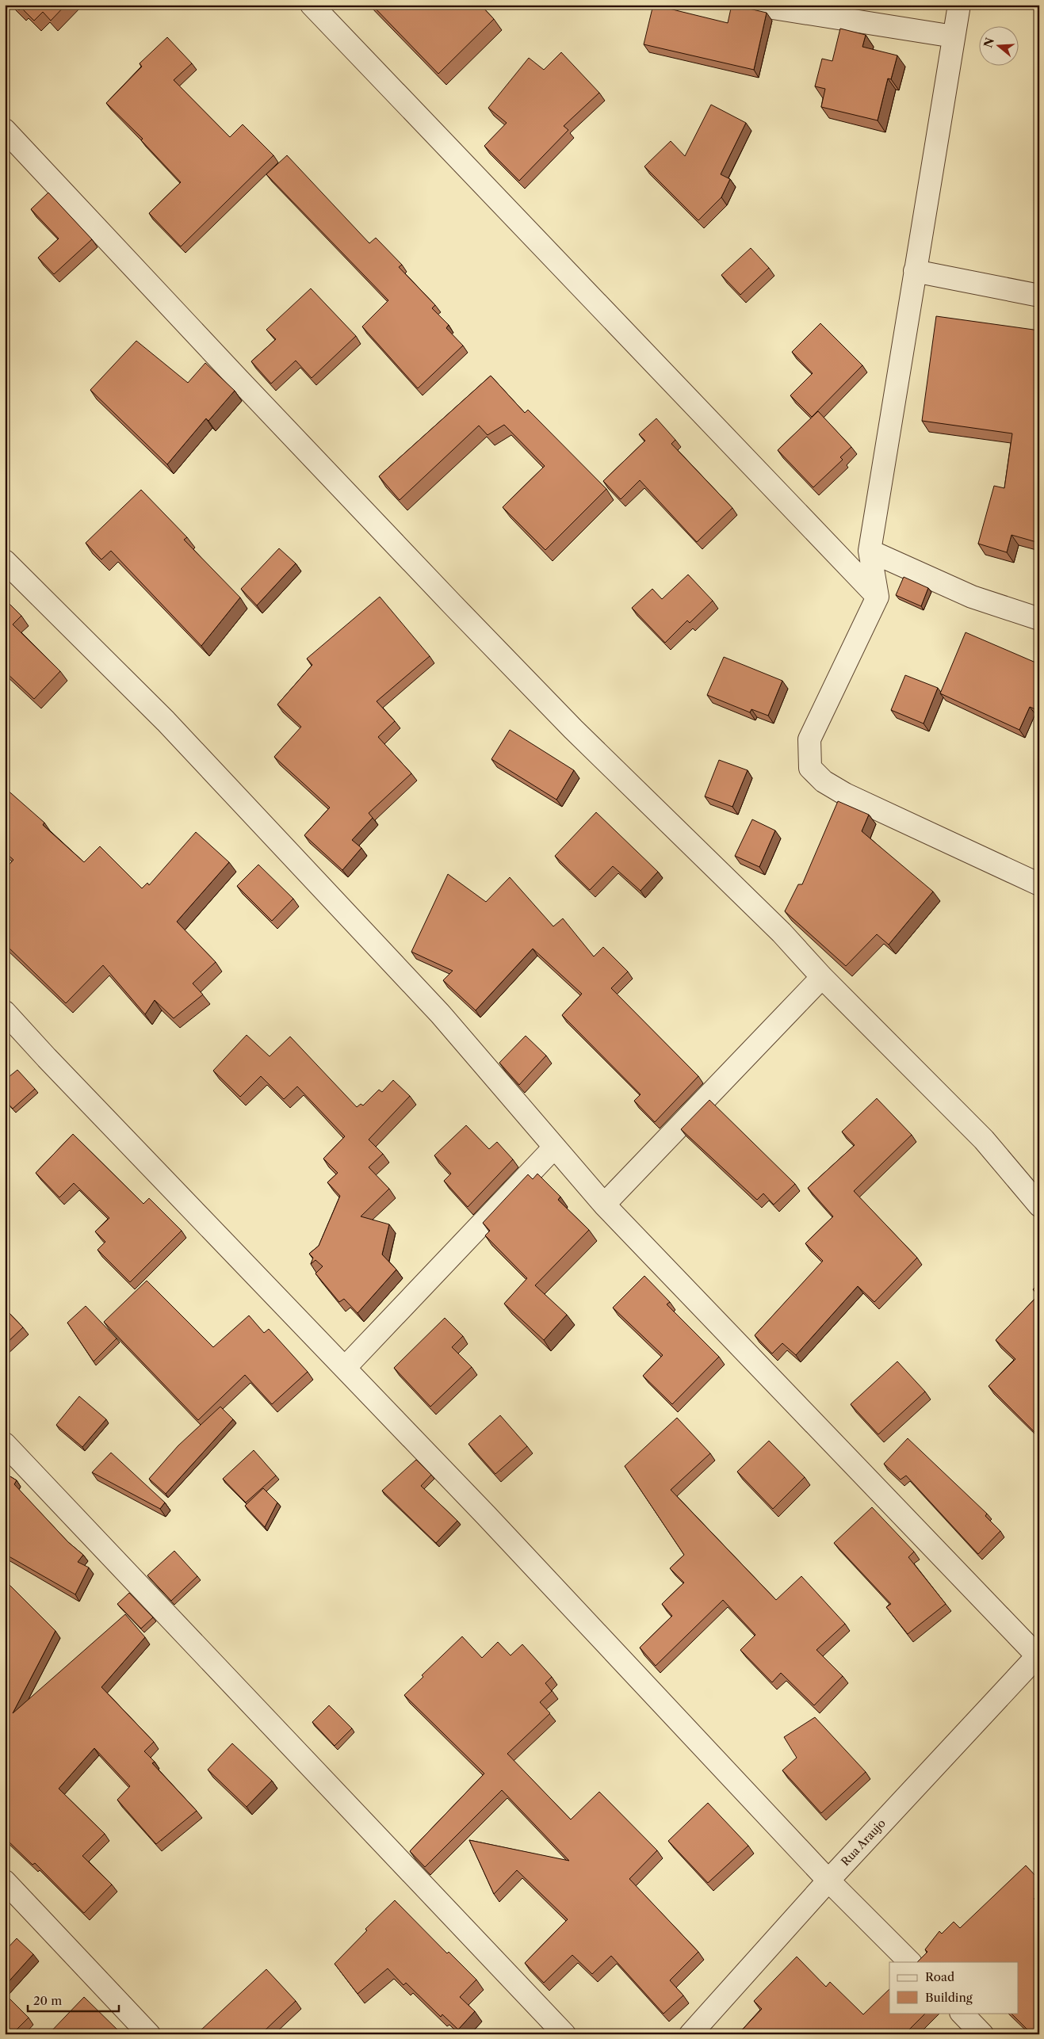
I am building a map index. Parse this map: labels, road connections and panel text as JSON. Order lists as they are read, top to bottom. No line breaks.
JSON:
{"streets":{"street":["Rua Araujo"]},"legend":["Road","Building"],"scale_bar":"20 m","north":"left"}
